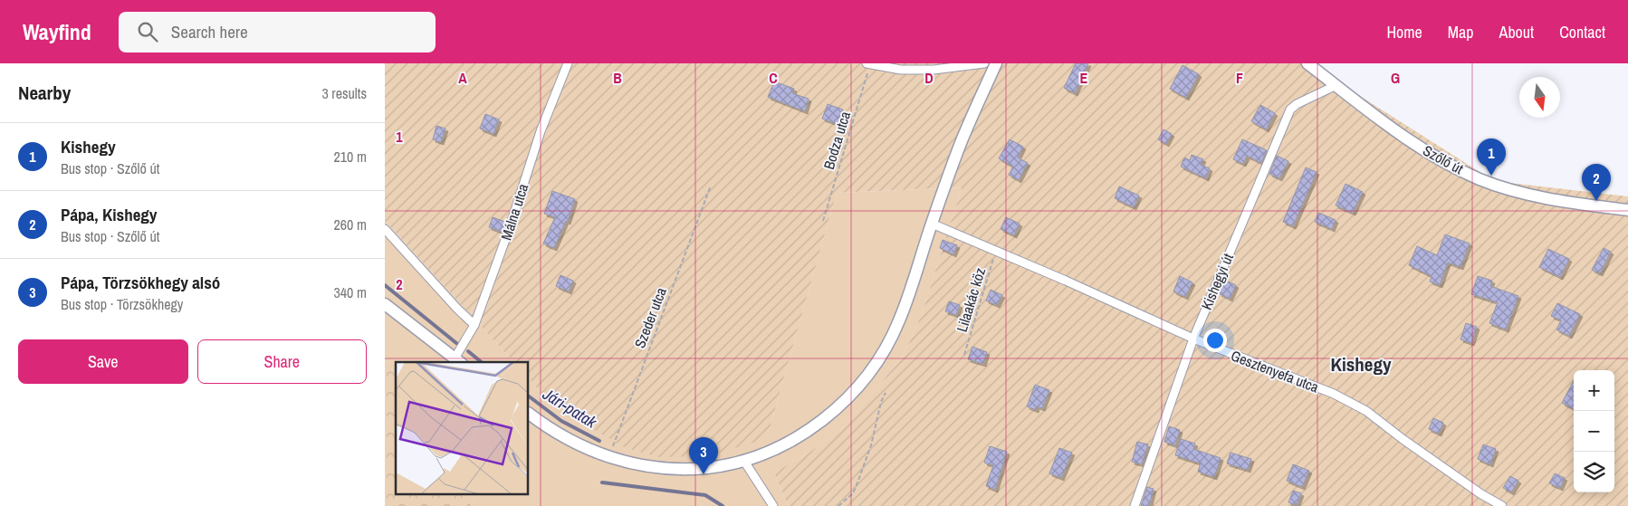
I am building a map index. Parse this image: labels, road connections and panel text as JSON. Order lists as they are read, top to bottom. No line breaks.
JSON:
{"streets":{"main road":["Szőlő út"],"street":["Málna utca","Kishegyi út","Gesztenyefa utca"],"path":["Bodza utca","Lilaakác köz","Szeder utca"]},"crossings":[["Szőlő út","Kishegyi út"],["Kishegyi út","Gesztenyefa utca"],["Lilaakác köz","Gesztenyefa utca"]],"districts":["Kishegy"],"water":["Jári-patak"],"north":"bottom","page":{"header":"Wayfind","search":"Search here","nav":["Home","Map","About","Contact"],"heading":["Nearby","3 results"],"list":[{"mark":"1","name":"Kishegy","note":"Bus stop · Szőlő út","value":"210 m"},{"mark":"2","name":"Pápa, Kishegy","note":"Bus stop · Szőlő út","value":"260 m"},{"mark":"3","name":"Pápa, Törzsökhegy alsó","note":"Bus stop · Törzsökhegy","value":"340 m"}],"pins":["1","2","3"],"buttons":["Save","Share"],"map_buttons":["+","−"]},"grid":{"columns":["A","B","C","D","E","F","G"],"rows":["1","2"]}}
